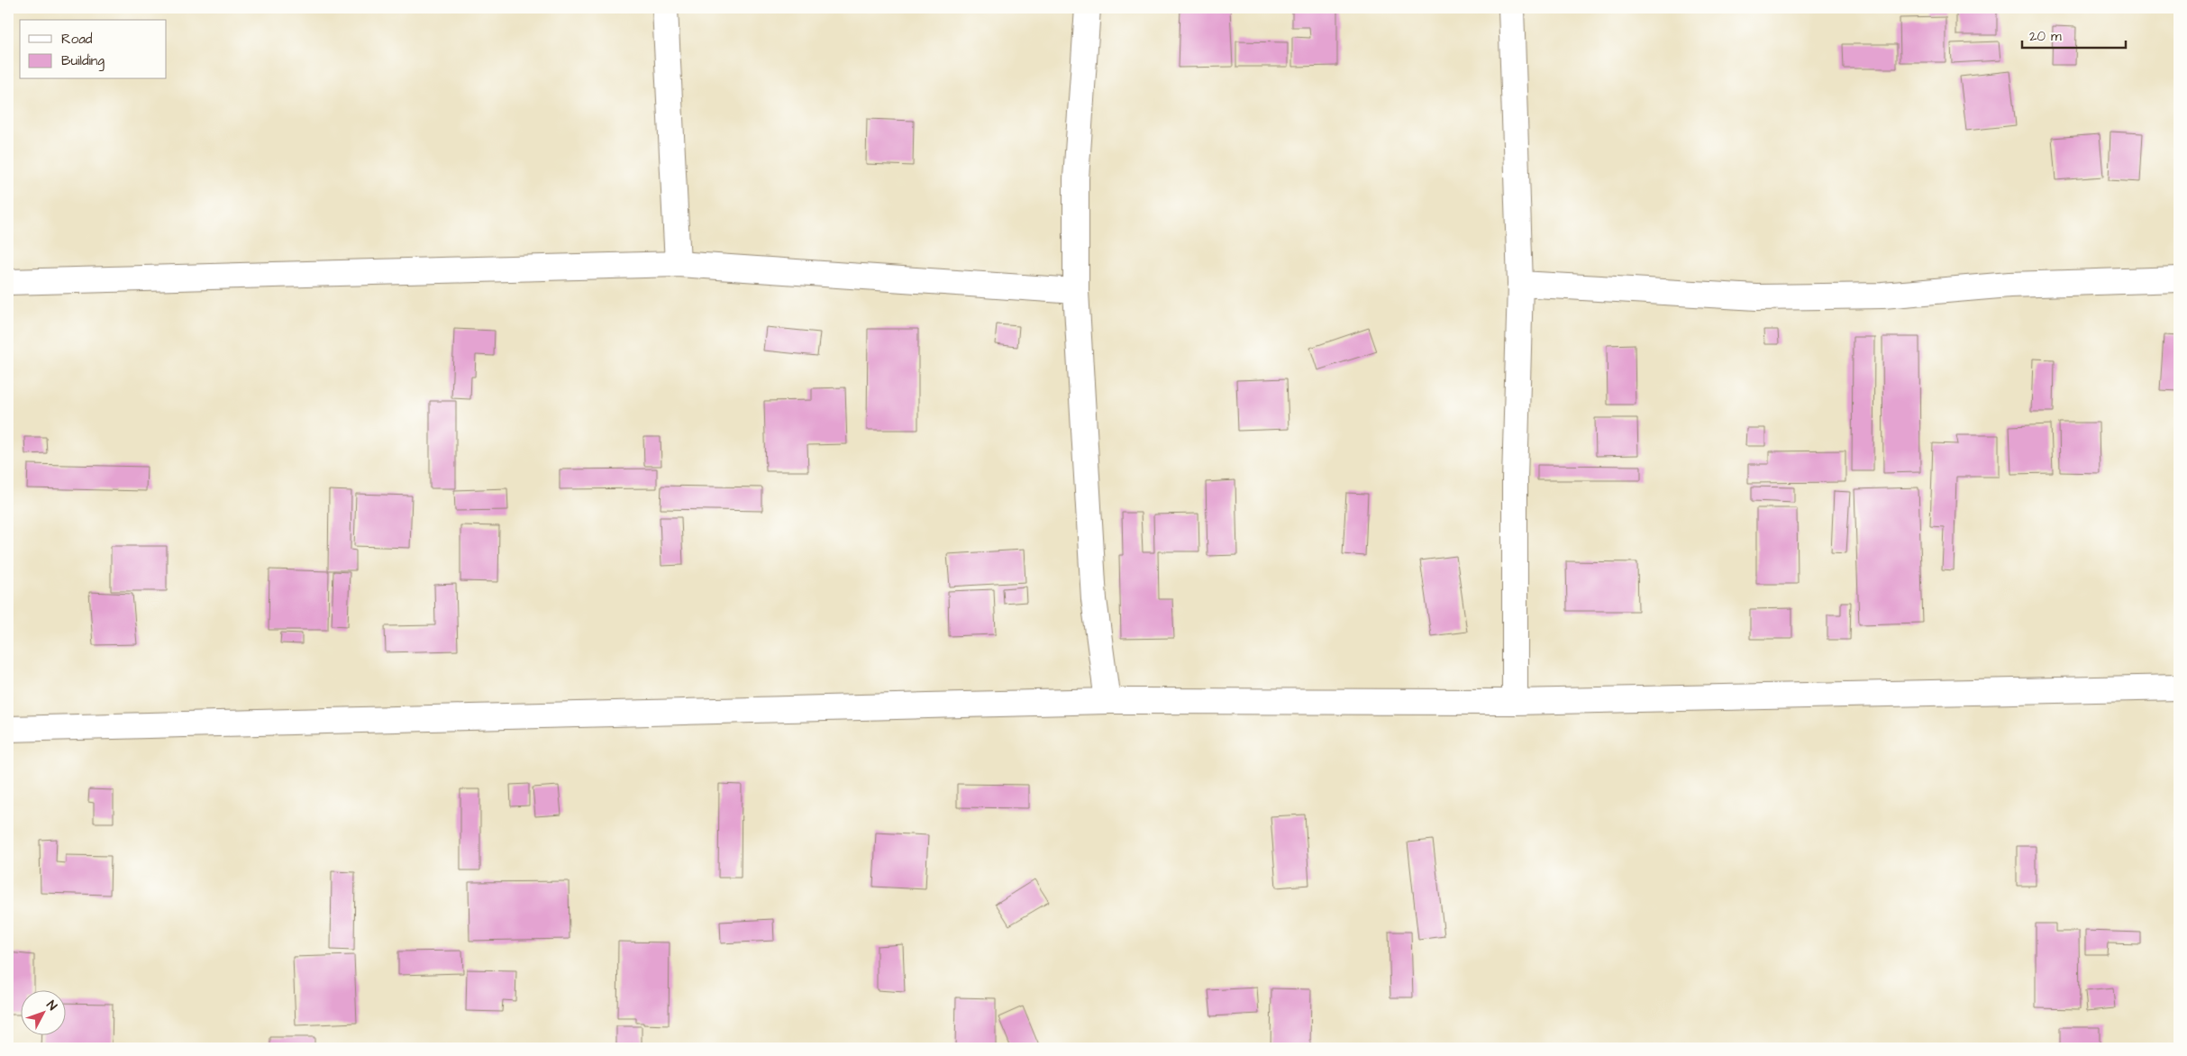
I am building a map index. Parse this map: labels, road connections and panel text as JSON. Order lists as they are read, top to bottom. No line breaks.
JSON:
{"legend":["Road","Building"],"scale_bar":"20 m","north":"top right"}
